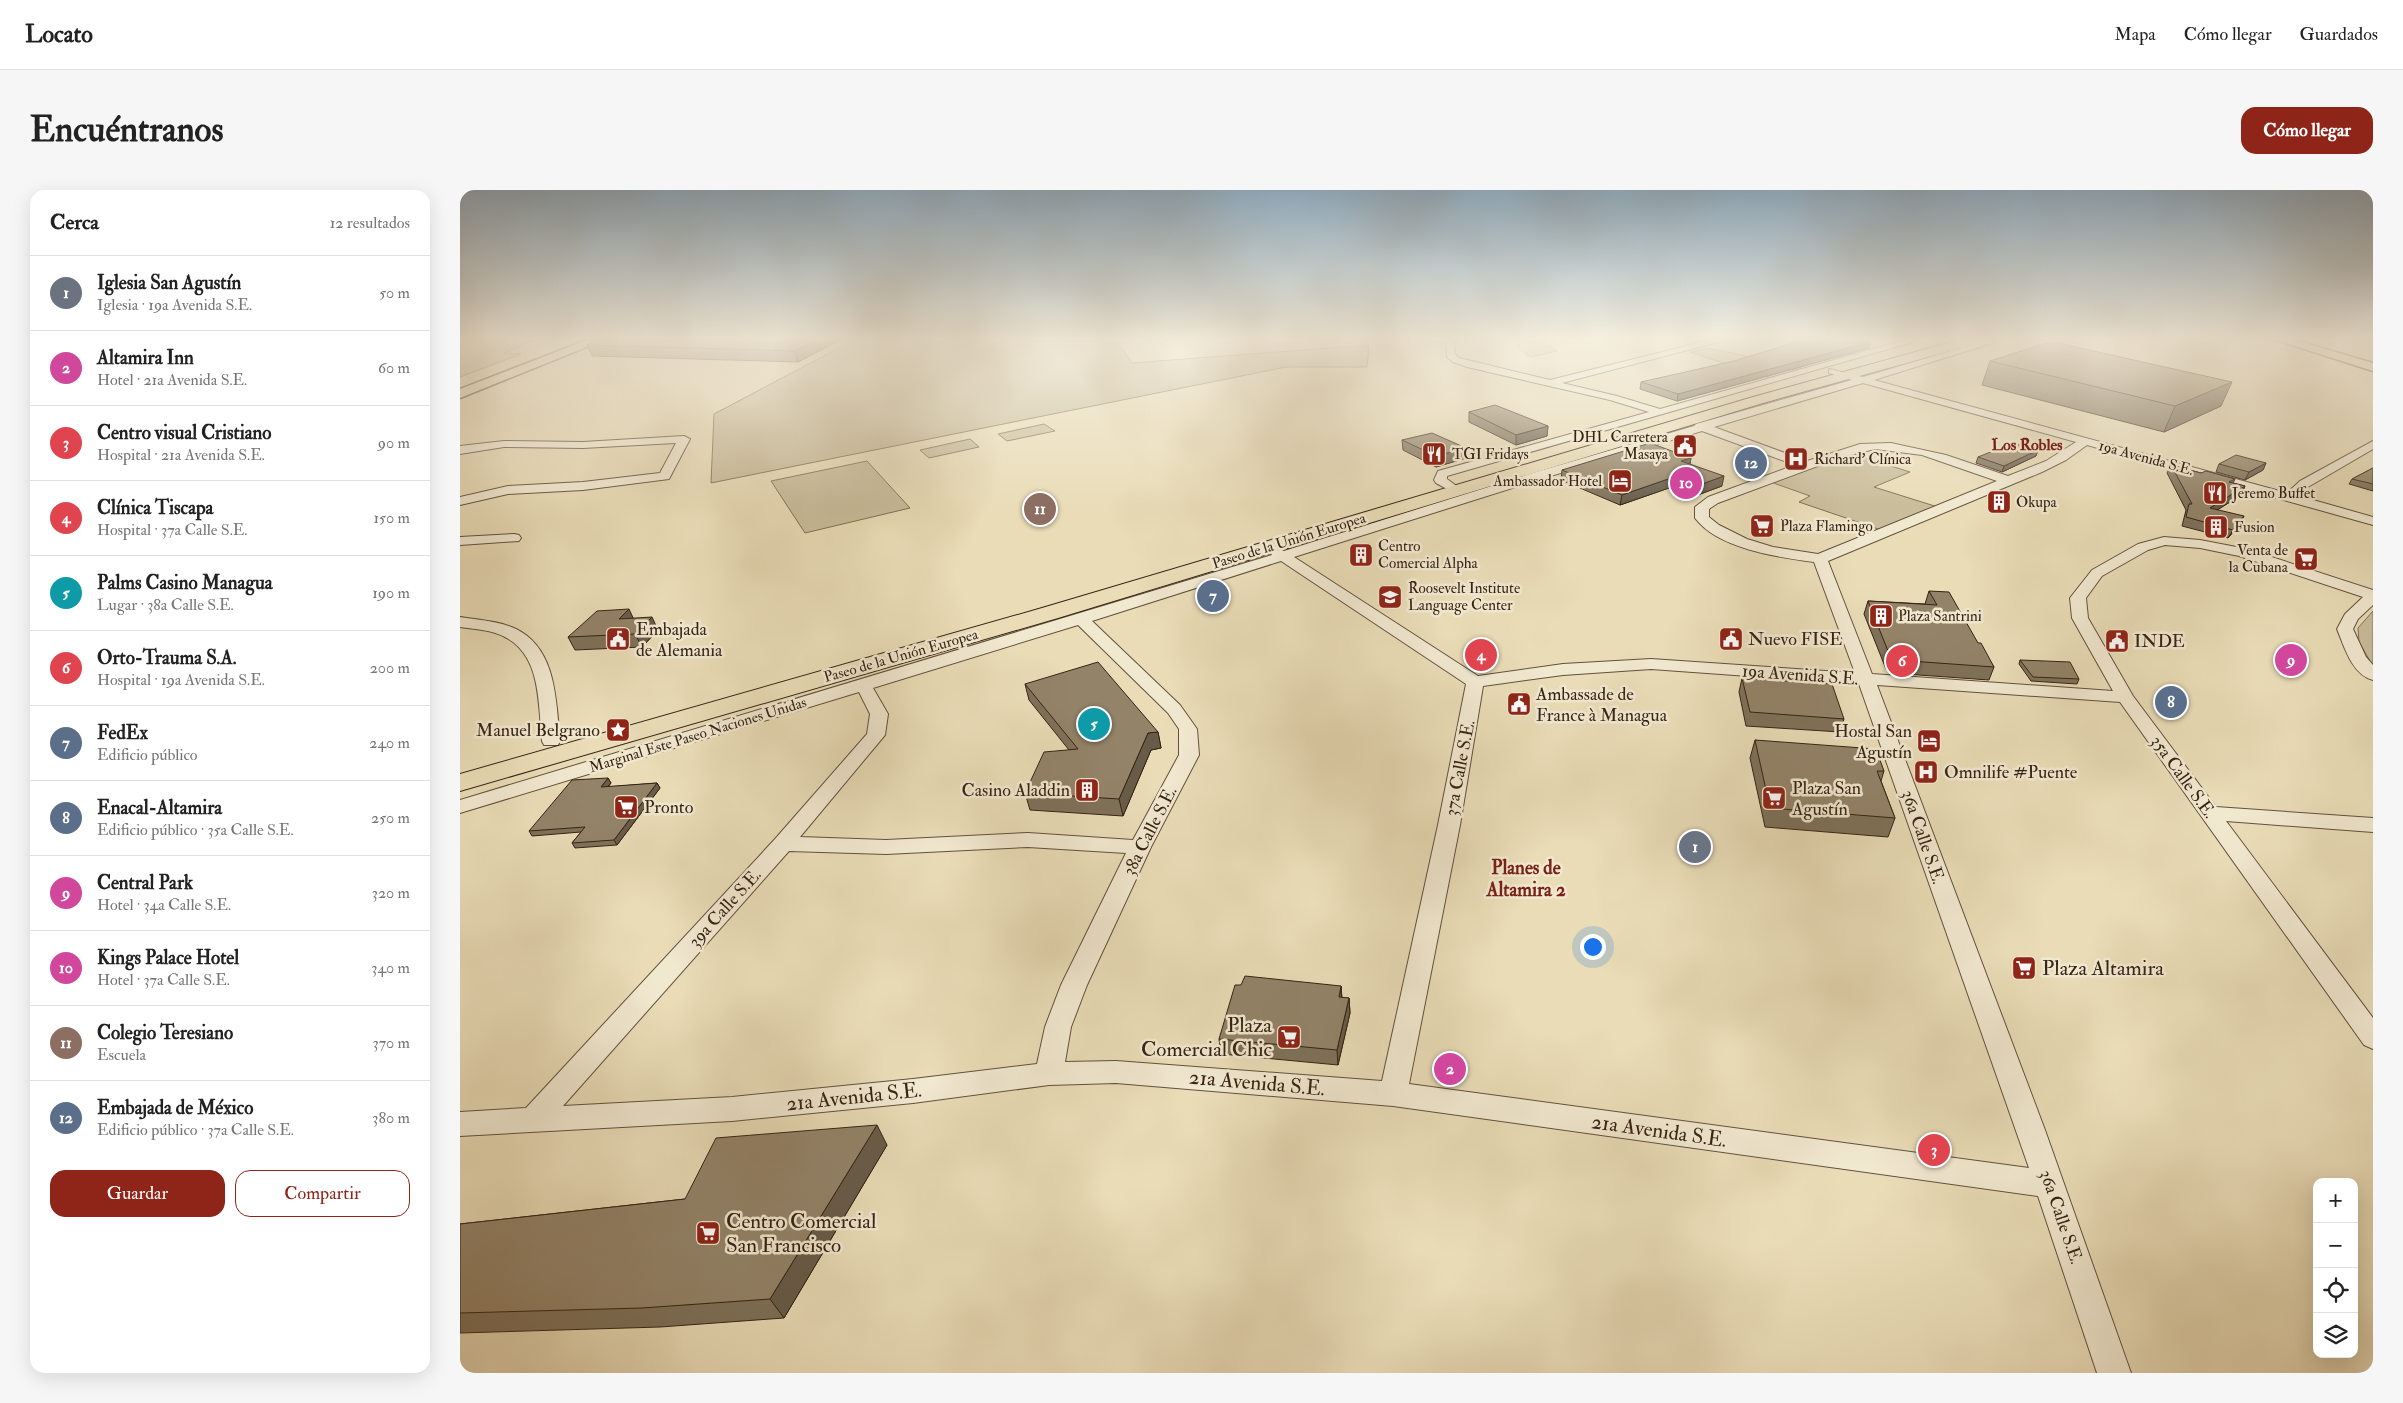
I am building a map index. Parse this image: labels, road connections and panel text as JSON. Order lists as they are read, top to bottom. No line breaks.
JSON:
{"streets":{"highway":["Paseo de la Unión Europea"],"street":["19a Avenida S.E.","Marginal Este Paseo Naciones Unidas","37a Calle S.E.","35a Calle S.E.","38a Calle S.E.","36a Calle S.E.","39a Calle S.E.","21a Avenida S.E."]},"crossings":[["19a Avenida S.E.","37a Calle S.E."],["19a Avenida S.E.","35a Calle S.E."],["19a Avenida S.E.","36a Calle S.E."],["Paseo de la Unión Europea","Marginal Este Paseo Naciones Unidas"],["Marginal Este Paseo Naciones Unidas","38a Calle S.E."],["Marginal Este Paseo Naciones Unidas","39a Calle S.E."],["37a Calle S.E.","21a Avenida S.E."],["38a Calle S.E.","21a Avenida S.E."],["36a Calle S.E.","21a Avenida S.E."],["39a Calle S.E.","21a Avenida S.E."]],"districts":["Los Robles","Planes de Altamira 2"],"places":{"public building":["DHL Carretera Masaya","Embajada de Alemania","Nuevo FISE","INDE","Ambassade de France à Managua"],"restaurant":["TGI Fridays","Jeremo Buffet"],"hospital":["Richard' Clínica","Omnilife #Puente"],"hotel":["Ambassador Hotel","Hostal San Agustín"],"building":["Okupa","Fusion","Centro Comercial Alpha","Plaza Santrini","Casino Aladdin"],"supermarket":["Plaza Flamingo","Venta de la Cubana","Plaza San Agustín","Pronto","Plaza Altamira","Plaza Comercial Chic","Centro Comercial San Francisco"],"school or university":["Roosevelt Institute Language Center"],"place":["Manuel Belgrano"]},"page":{"header":"Locato","nav":["Mapa","Cómo llegar","Guardados"],"buttons":["Cómo llegar",["Guardar","Compartir"]],"title":"Encuéntranos","heading":["Cerca","12 resultados"],"list":[{"mark":"1","name":"Iglesia San Agustín","note":"Iglesia · 19a Avenida S.E.","value":"50 m"},{"mark":"2","name":"Altamira Inn","note":"Hotel · 21a Avenida S.E.","value":"60 m"},{"mark":"3","name":"Centro visual Cristiano","note":"Hospital · 21a Avenida S.E.","value":"90 m"},{"mark":"4","name":"Clínica Tiscapa","note":"Hospital · 37a Calle S.E.","value":"150 m"},{"mark":"5","name":"Palms Casino Managua","note":"Lugar · 38a Calle S.E.","value":"190 m"},{"mark":"6","name":"Orto-Trauma S.A.","note":"Hospital · 19a Avenida S.E.","value":"200 m"},{"mark":"7","name":"FedEx","note":"Edificio público","value":"240 m"},{"mark":"8","name":"Enacal-Altamira","note":"Edificio público · 35a Calle S.E.","value":"250 m"},{"mark":"9","name":"Central Park","note":"Hotel · 34a Calle S.E.","value":"320 m"},{"mark":"10","name":"Kings Palace Hotel","note":"Hotel · 37a Calle S.E.","value":"340 m"},{"mark":"11","name":"Colegio Teresiano","note":"Escuela","value":"370 m"},{"mark":"12","name":"Embajada de México","note":"Edificio público · 37a Calle S.E.","value":"380 m"}],"pins":["12","10","11","7","4","9","6","8","5","1","2","3"],"map_buttons":["+","−"]}}
